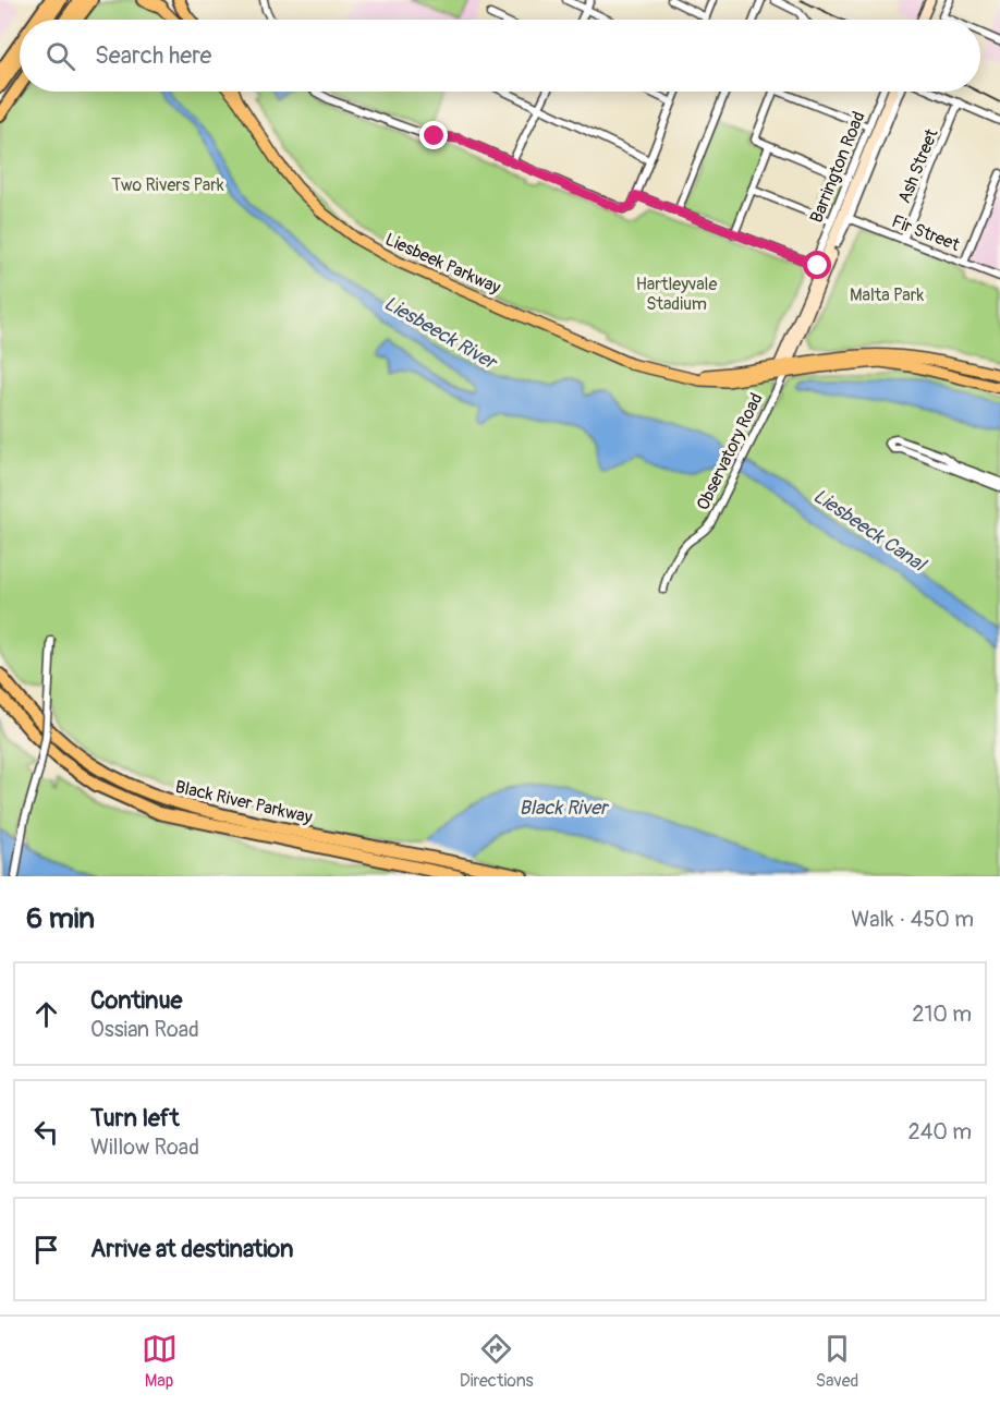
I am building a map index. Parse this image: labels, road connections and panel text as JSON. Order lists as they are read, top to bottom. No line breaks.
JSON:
{"streets":{"highway":["Black River Parkway"],"main road":["Liesbeek Parkway"],"street":["Ash Street","Barrington Road","Fir Street","Observatory Road"]},"crossings":[["Ash Street","Fir Street"],["Liesbeek Parkway","Observatory Road"]],"water":["Liesbeeck River","Liesbeeck Canal","Black River"],"parks":["Two Rivers Park","Hartleyvale Stadium","Malta Park"],"page":{"search":"Search here","heading":["6 min","Walk · 450 m"],"list":[["Continue","Ossian Road","210 m"],["Turn left","Willow Road","240 m"],"Arrive at destination"],"nav":["Map","Directions","Saved"]}}
